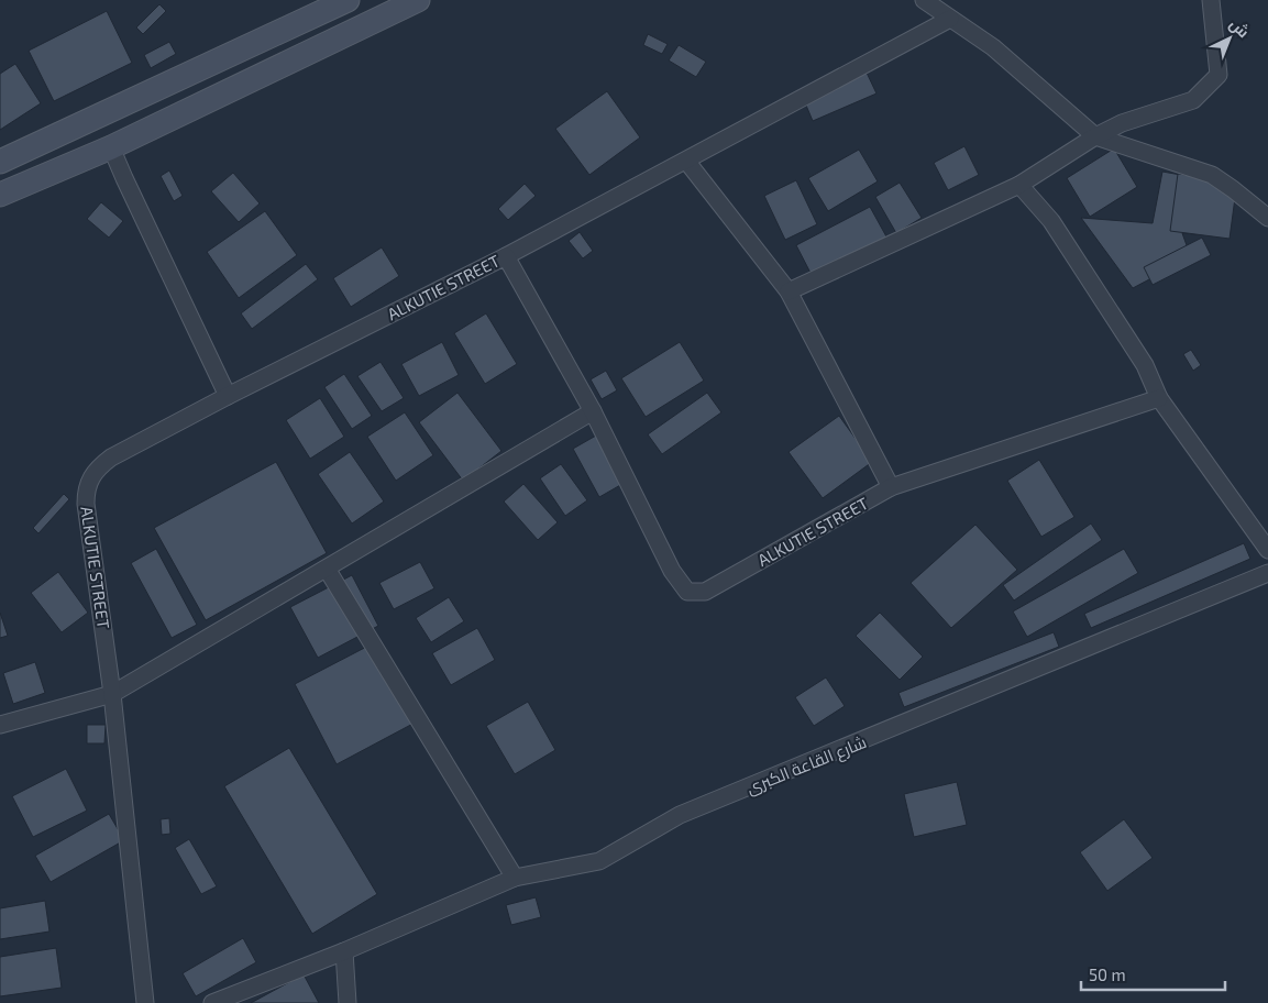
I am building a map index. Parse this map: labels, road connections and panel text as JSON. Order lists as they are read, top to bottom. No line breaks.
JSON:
{"streets":{"street":["ALKUTIE STREET","شارع القاعة الكبرى"]},"scale_bar":"50 m","north":"top right"}
